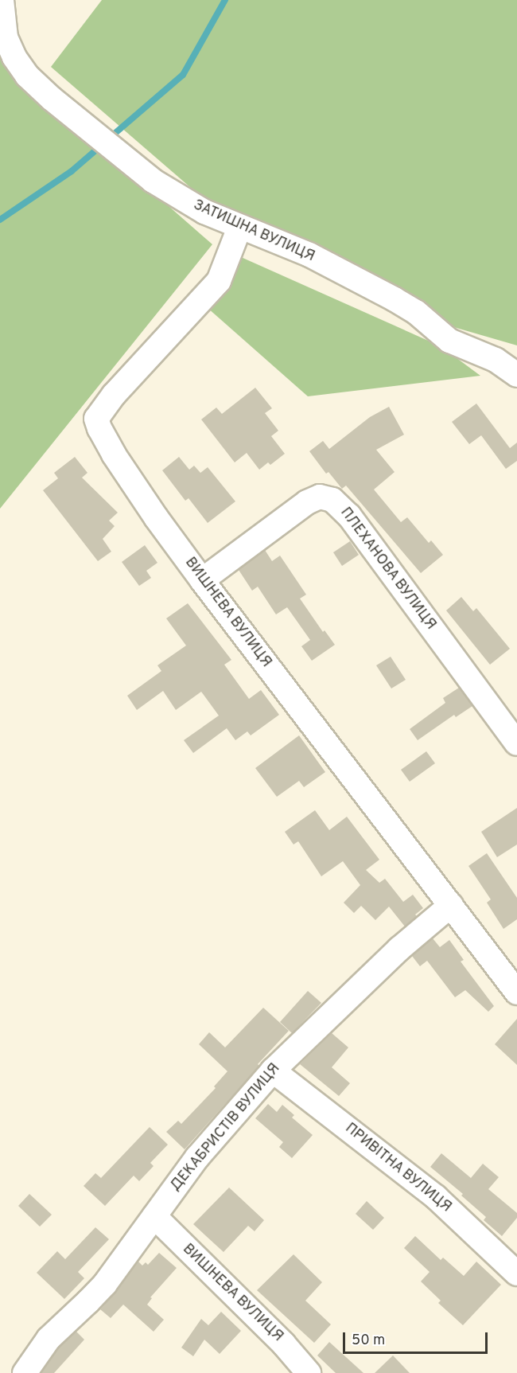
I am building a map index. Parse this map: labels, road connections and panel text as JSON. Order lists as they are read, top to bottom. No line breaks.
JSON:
{"streets":{"street":["ЗАТИШНА ВУЛИЦЯ","ПЛЕХАНОВА ВУЛИЦЯ","ВИШНЕВА ВУЛИЦЯ","ДЕКАБРИСТІВ ВУЛИЦЯ","ПРИВІТНА ВУЛИЦЯ"]},"crossings":[["ЗАТИШНА ВУЛИЦЯ","ВИШНЕВА ВУЛИЦЯ"],["ПЛЕХАНОВА ВУЛИЦЯ","ВИШНЕВА ВУЛИЦЯ"],["ВИШНЕВА ВУЛИЦЯ","ДЕКАБРИСТІВ ВУЛИЦЯ"],["ДЕКАБРИСТІВ ВУЛИЦЯ","ПРИВІТНА ВУЛИЦЯ"]],"scale_bar":"50 m"}
